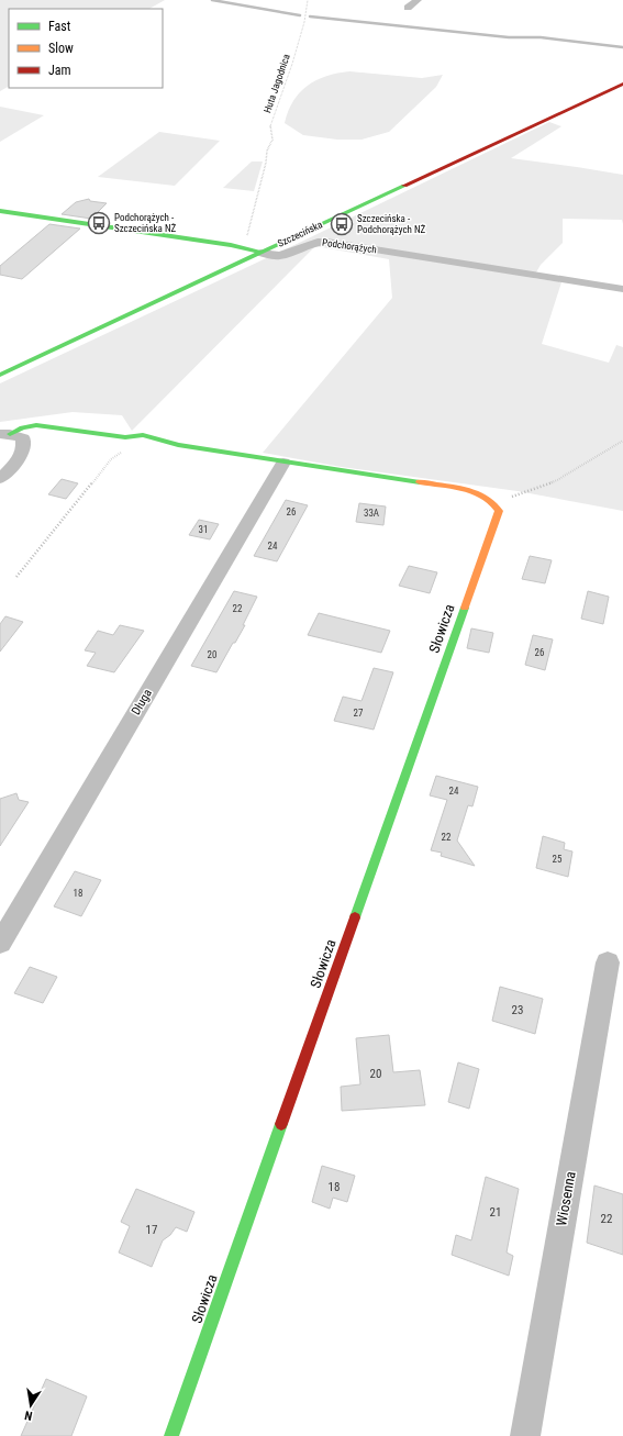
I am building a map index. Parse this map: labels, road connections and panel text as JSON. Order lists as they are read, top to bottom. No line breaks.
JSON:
{"streets":{"street":["Szczecińska","Podchorążych","Słowicza","Długa","Wiosenna"],"path":["Huta Jagodnica"]},"crossings":[["Huta Jagodnica","Podchorążych"],["Szczecińska","Podchorążych"]],"places":{"bus stop":["Podchorążych - Szczecińska NŻ","Szczecińska - Podchorążych NŻ"]},"house_numbers":["26","33A","31","24","22","26","20","27","24","22","25","18","23","20","18","21","22","17"],"legend":["Fast","Slow","Jam"],"north":"bottom"}
